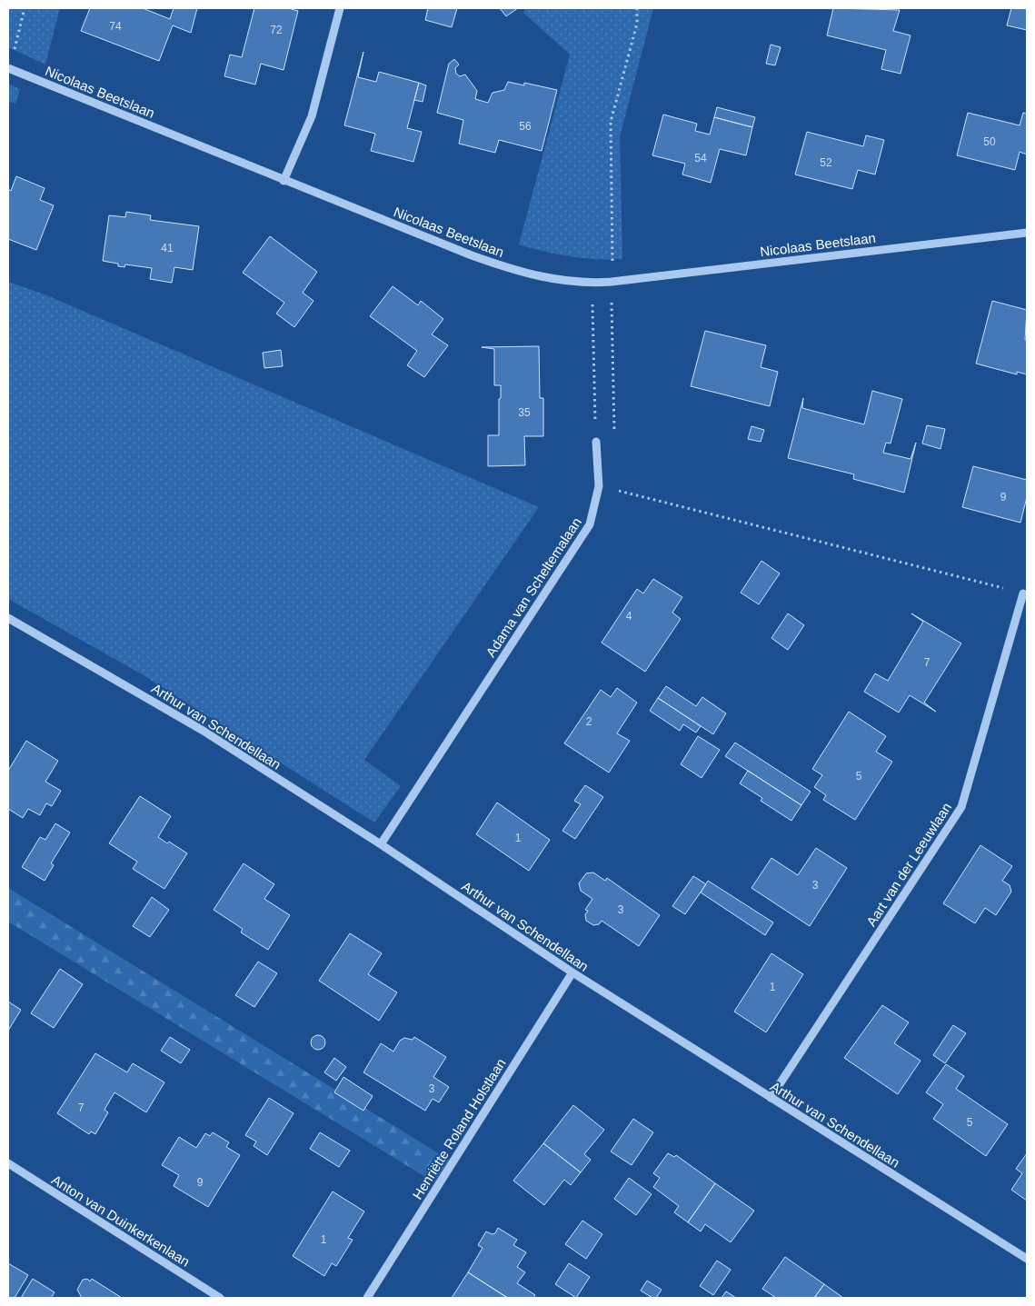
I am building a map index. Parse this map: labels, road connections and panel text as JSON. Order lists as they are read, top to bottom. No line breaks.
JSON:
{"streets":{"street":["Nicolaas Beetslaan","Adama van Scheltemalaan","Arthur van Schendellaan","Aart van der Leeuwlaan","Henriëtte Roland Holstlaan","Anton van Duinkerkenlaan"]},"crossings":[["Adama van Scheltemalaan","Arthur van Schendellaan"],["Arthur van Schendellaan","Aart van der Leeuwlaan"],["Arthur van Schendellaan","Henriëtte Roland Holstlaan"]],"house_numbers":["74","72","56","50","54","52","41","35","9","4","7","2","5","1","3","3","1","3","7","5","9","1"]}
